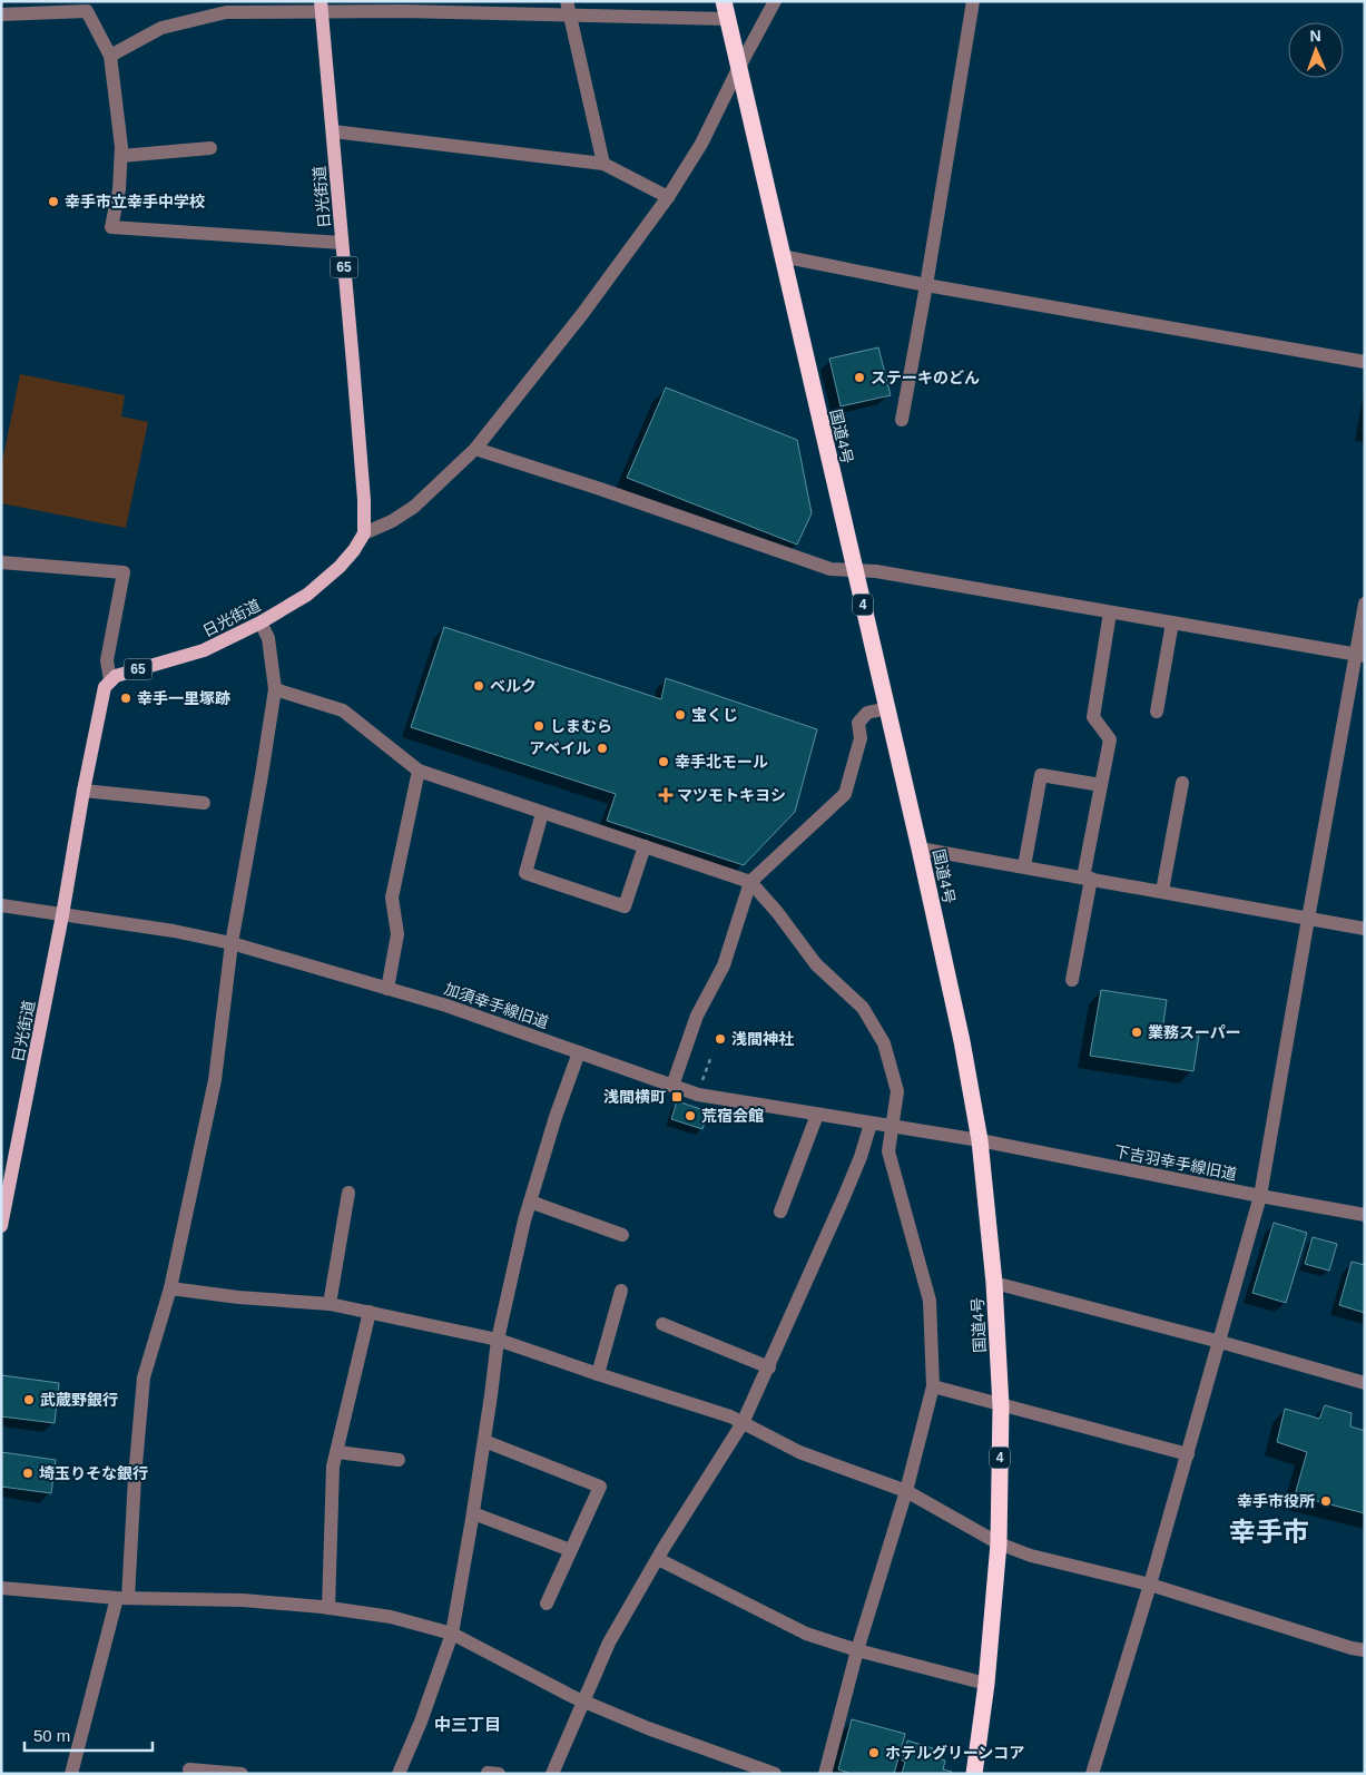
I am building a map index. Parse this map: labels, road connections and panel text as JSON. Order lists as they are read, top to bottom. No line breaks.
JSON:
{"streets":{"highway":["国道4号","4"],"main road":["日光街道","65"],"street":["加須幸手線旧道","下吉羽幸手線旧道"]},"crossings":[["日光街道","加須幸手線旧道"],["国道4号","加須幸手線旧道"],["国道4号","下吉羽幸手線旧道"],["加須幸手線旧道","下吉羽幸手線旧道"]],"districts":["幸手市","中三丁目"],"places":{"other":["幸手市立幸手中学校","ステーキのどん","ベルク","幸手一里塚跡","宝くじ","しまむら","アベイル","幸手北モール","業務スーパー","浅間神社","荒宿会館","武蔵野銀行","埼玉りそな銀行","幸手市役所","ホテルグリーンコア"],"health":["マツモトキヨシ"],"transit":["浅間横町"]},"scale_bar":"50 m","north":"top"}
